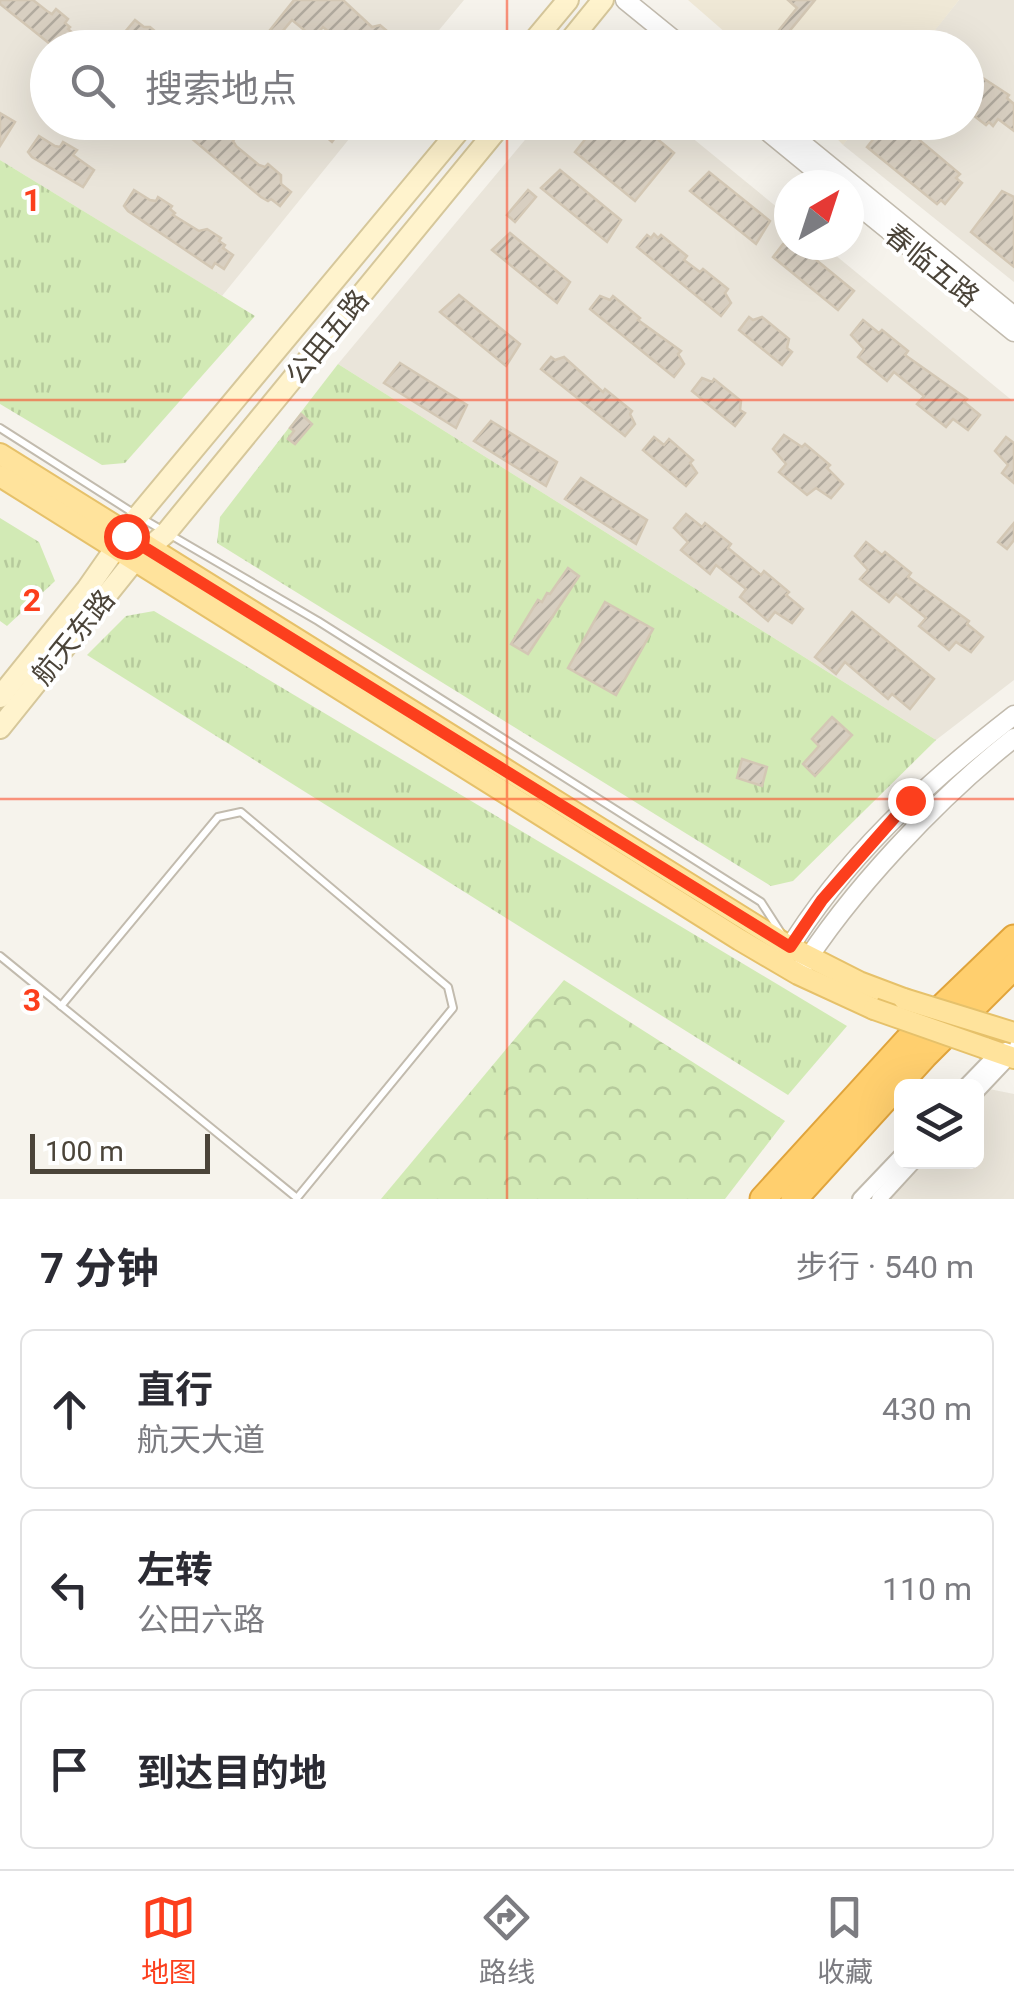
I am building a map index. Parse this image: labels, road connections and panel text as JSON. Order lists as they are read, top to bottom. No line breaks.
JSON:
{"streets":{"main road":["公田五路","航天东路"],"street":["春临五路"]},"crossings":[["公田五路","航天东路"]],"scale_bar":"100 m","north":"top right","page":{"search":"搜索地点","scale":"100 m","heading":["7 分钟","步行 · 540 m"],"list":[["直行","航天大道","430 m"],["左转","公田六路","110 m"],"到达目的地"],"nav":["地图","路线","收藏"]},"grid":{"rows":["1","2","3"]}}
